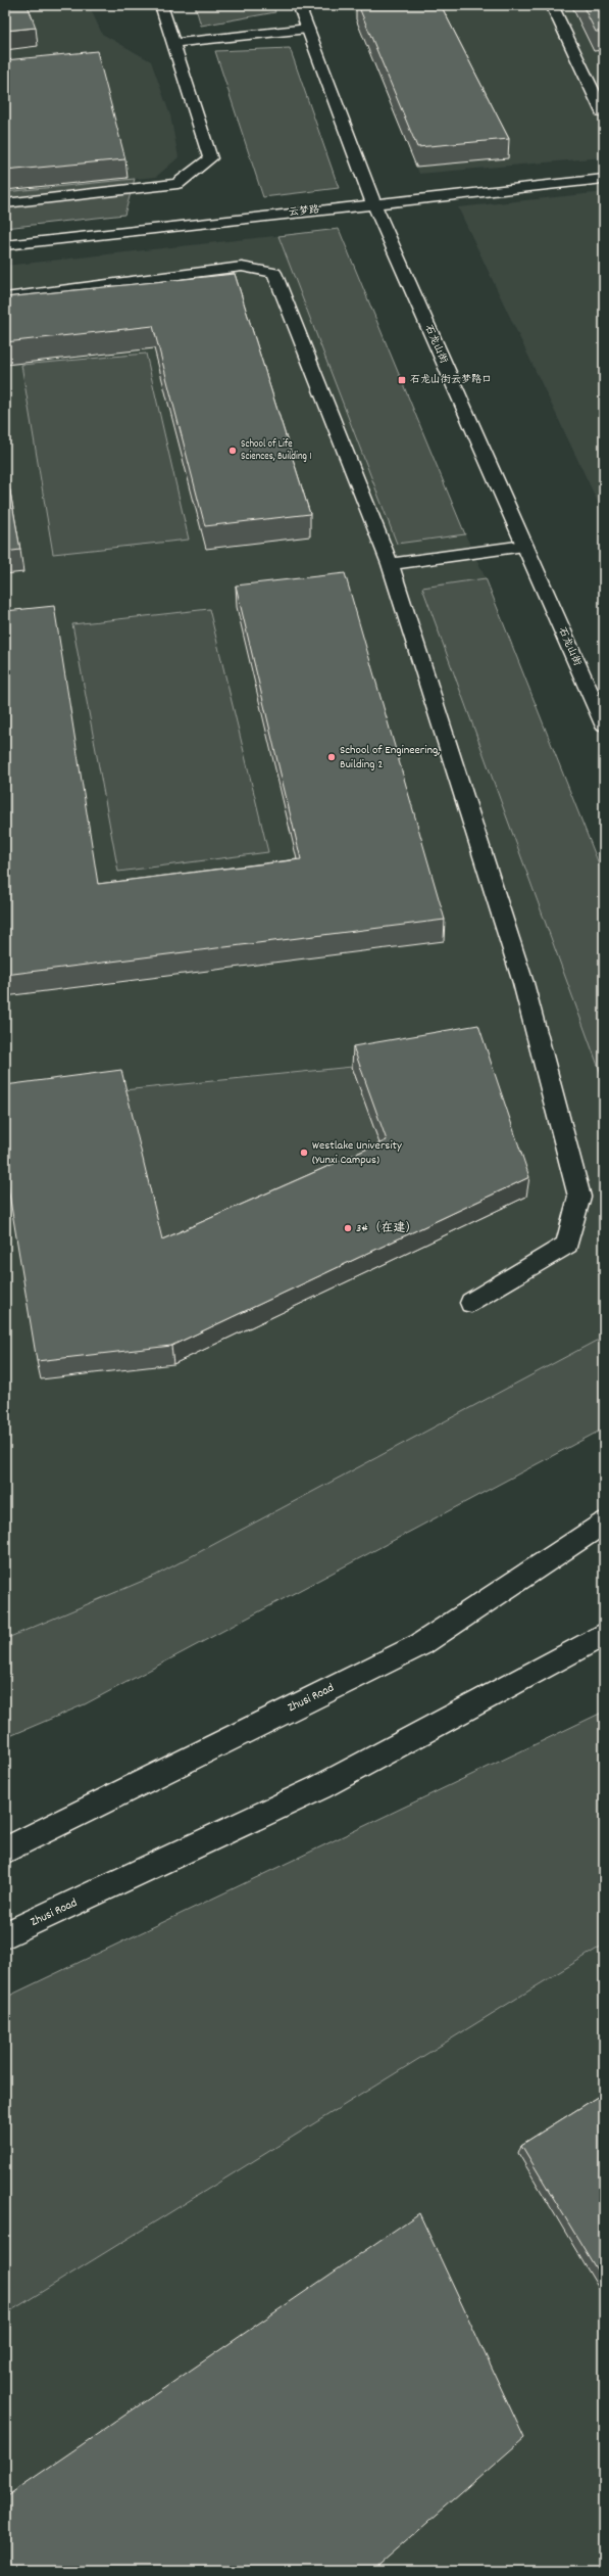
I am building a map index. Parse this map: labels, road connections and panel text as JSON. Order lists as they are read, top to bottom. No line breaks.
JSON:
{"streets":{"street":["云梦路","石龙山街","Zhusi Road"]},"crossings":[["云梦路","石龙山街"]],"places":{"transit":["石龙山街云梦路口"],"other":["School of Life Sciences, Building 1","School of Engineering, Building 2","Westlake University (Yunxi Campus)","3#（在建）"]}}
